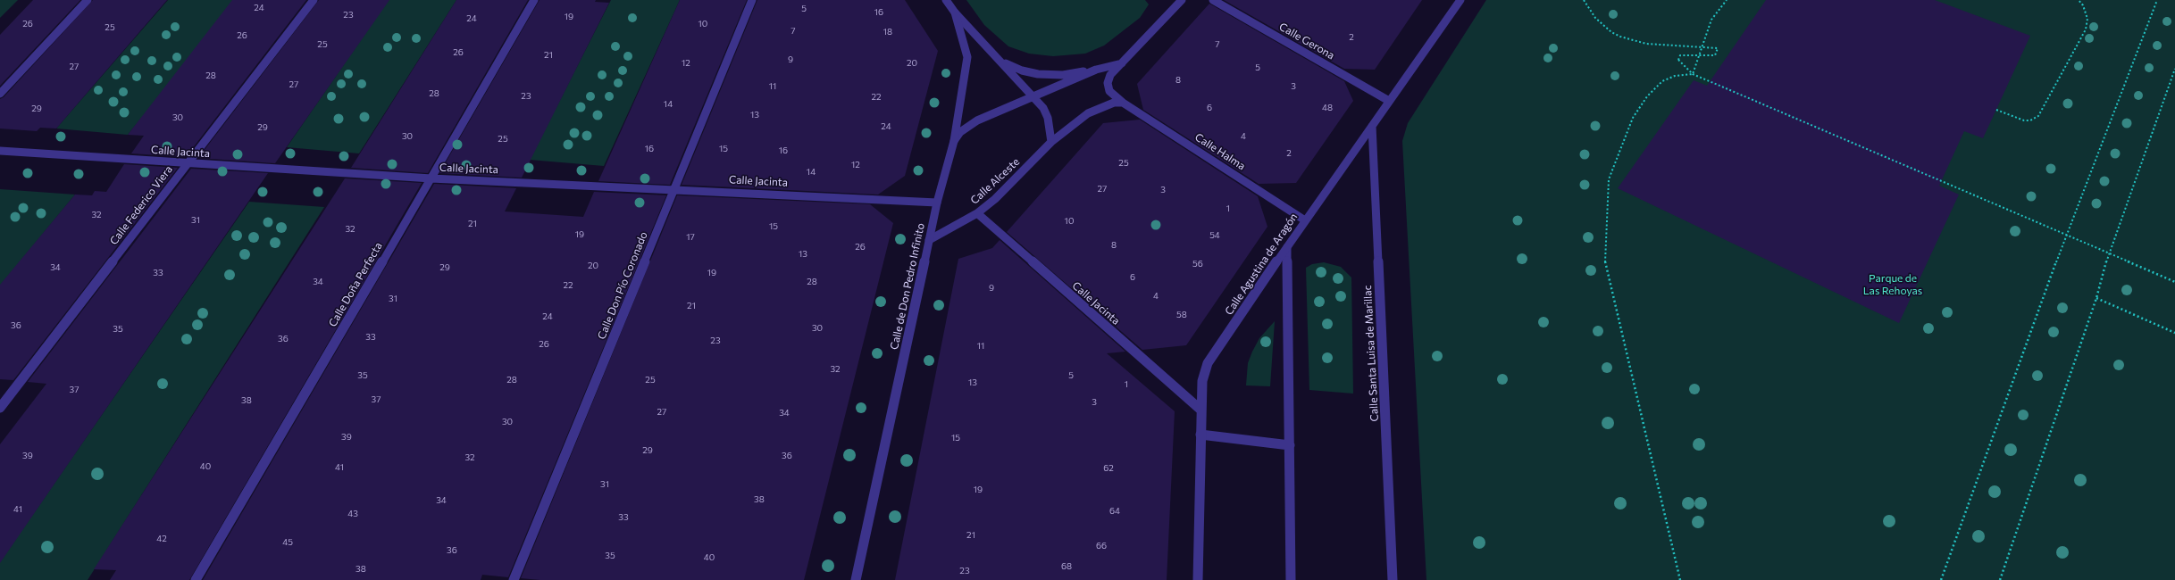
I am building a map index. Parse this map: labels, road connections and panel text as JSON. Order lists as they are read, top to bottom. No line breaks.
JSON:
{"streets":{"street":["Calle Gerona","Calle Jacinta","Calle Halma","Calle Alceste","Calle Federico Viera","Calle Agustina de Aragón","Calle Doña Perfecta","Calle Don Pío Coronado","Calle de Don Pedro Infinito","Calle Santa Luisa de Marillac"]},"crossings":[["Calle Gerona","Calle Agustina de Aragón"],["Calle Jacinta","Calle Alceste"],["Calle Jacinta","Calle Federico Viera"],["Calle Jacinta","Calle Agustina de Aragón"],["Calle Jacinta","Calle Doña Perfecta"],["Calle Jacinta","Calle Don Pío Coronado"],["Calle Jacinta","Calle de Don Pedro Infinito"],["Calle Halma","Calle Alceste"],["Calle Halma","Calle Agustina de Aragón"],["Calle Alceste","Calle de Don Pedro Infinito"],["Calle Agustina de Aragón","Calle Santa Luisa de Marillac"]],"parks":["Parque de Las Rehoyas"],"house_numbers":["24","5","16","23","19","24","26","10","25","7","18","26","2","25","7","26","21","9","12","20","27","5","28","8","27","11","3","28","23","22","14","6","48","29","13","30","24","29","30","4","25","16","15","16","2","25","12","14","27","3","1","32","31","10","21","15","32","19","54","17","8","26","13","56","20","34","29","33","19","6","34","28","22","9","4","31","21","58","24","36","30","35","33","36","23","26","11","32","35","5","28","25","13","1","37","37","38","3","27","34","30","39","15","29","39","36","32","40","41","62","31","19","38","34","41","64","43","33","21","42","45","66","36","35","40","68","38","23"]}
